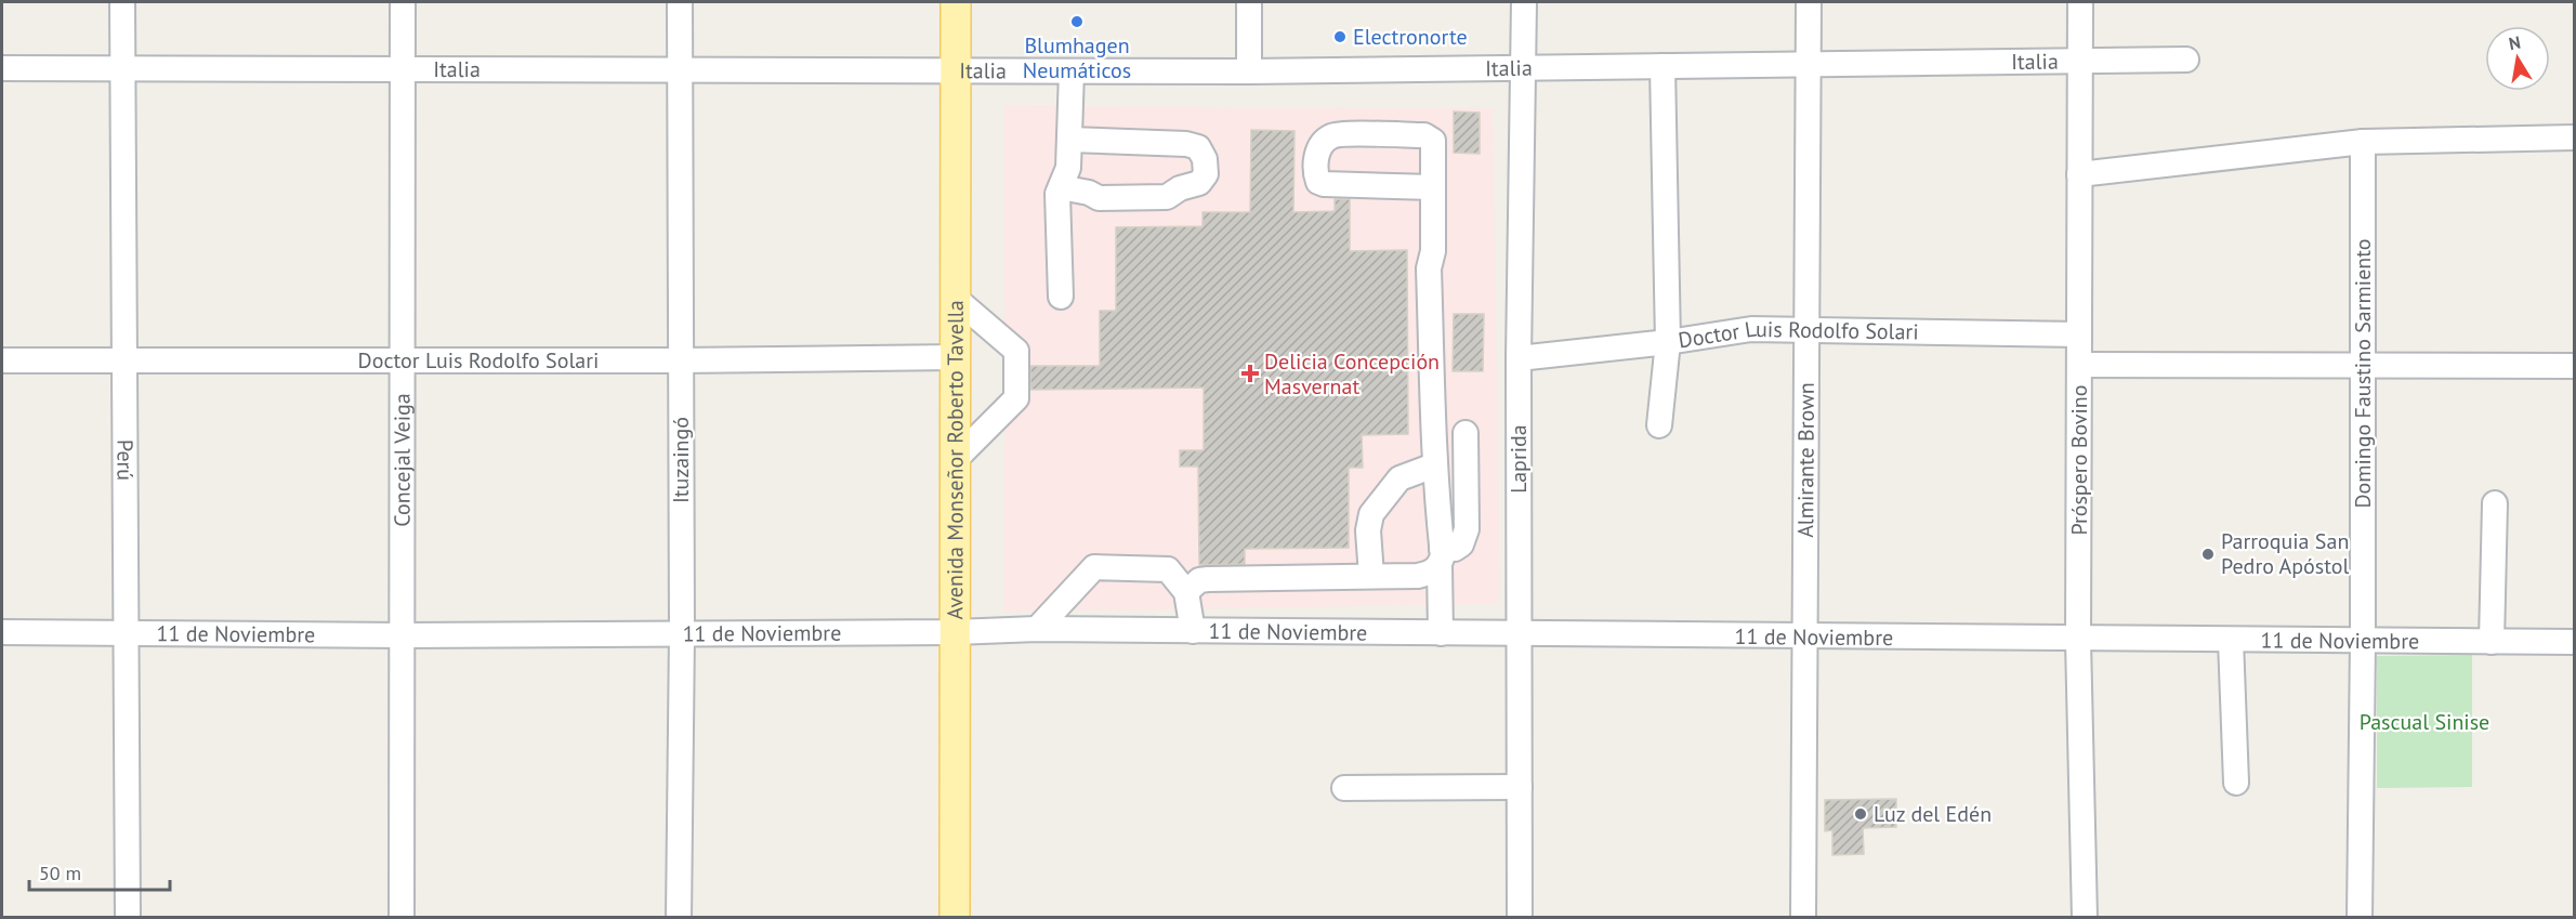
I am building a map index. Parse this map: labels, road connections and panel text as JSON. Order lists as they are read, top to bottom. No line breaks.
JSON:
{"streets":{"main road":["Avenida Monseñor Roberto Tavella"],"street":["Italia","Doctor Luis Rodolfo Solari","Domingo Faustino Sarmiento","Concejal Veiga","Laprida","Almirante Brown","Perú","Ituzaingó","Próspero Bovino","11 de Noviembre"]},"crossings":[["Italia","Concejal Veiga"],["Italia","Avenida Monseñor Roberto Tavella"],["Italia","Laprida"],["Italia","Almirante Brown"],["Italia","Perú"],["Italia","Ituzaingó"],["Italia","Próspero Bovino"],["Doctor Luis Rodolfo Solari","Concejal Veiga"],["Doctor Luis Rodolfo Solari","Avenida Monseñor Roberto Tavella"],["Doctor Luis Rodolfo Solari","Laprida"],["Doctor Luis Rodolfo Solari","Almirante Brown"],["Doctor Luis Rodolfo Solari","Perú"],["Doctor Luis Rodolfo Solari","Ituzaingó"],["Doctor Luis Rodolfo Solari","Próspero Bovino"],["Domingo Faustino Sarmiento","11 de Noviembre"],["Concejal Veiga","11 de Noviembre"],["Avenida Monseñor Roberto Tavella","11 de Noviembre"],["Laprida","11 de Noviembre"],["Almirante Brown","11 de Noviembre"],["Perú","11 de Noviembre"],["Ituzaingó","11 de Noviembre"],["Próspero Bovino","11 de Noviembre"]],"parks":["Pascual Sinise"],"places":{"other":["Blumhagen Neumáticos","Electronorte","Parroquia San Pedro Apóstol","Luz del Edén"],"health":["Delicia Concepción Masvernat"]},"scale_bar":"50 m","north":"top"}
